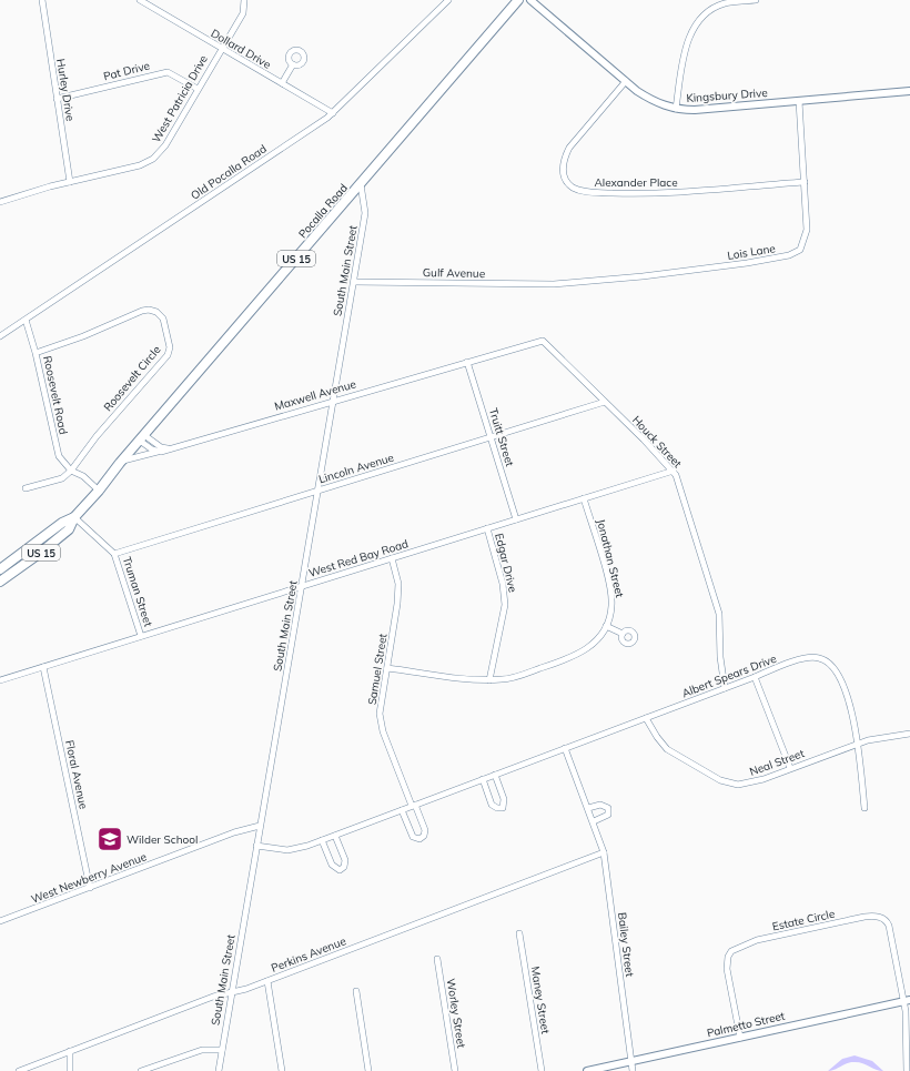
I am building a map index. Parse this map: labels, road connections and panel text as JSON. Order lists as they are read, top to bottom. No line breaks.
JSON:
{"streets":{"main road":["Pocalla Road","US 15"],"street":["Dollard Drive","Pat Drive","Hurley Drive","Kingsbury Drive","West Patricia Drive","Old Pocalla Road","Alexander Place","Lois Lane","South Main Street","Gulf Avenue","Roosevelt Circle","Roosevelt Road","Maxwell Avenue","Truitt Street","Houck Street","Lincoln Avenue","West Red Bay Road","Jonathan Street","Edgar Drive","Truman Street","Samuel Street","Albert Spears Drive","Neal Street","Floral Avenue","West Newberry Avenue","Estate Circle","Bailey Street","Perkins Avenue","Maney Street","Worley Street","Palmetto Street"]},"crossings":[["Dollard Drive","West Patricia Drive"],["Dollard Drive","Old Pocalla Road"],["Pat Drive","Hurley Drive"],["Pat Drive","West Patricia Drive"],["Hurley Drive","West Patricia Drive"],["Kingsbury Drive","Alexander Place"],["Kingsbury Drive","Lois Lane"],["Old Pocalla Road","Roosevelt Road"],["Alexander Place","Lois Lane"],["Pocalla Road","South Main Street"],["Pocalla Road","Maxwell Avenue"],["Pocalla Road","Truman Street"],["Lois Lane","Gulf Avenue"],["South Main Street","Gulf Avenue"],["South Main Street","Maxwell Avenue"],["South Main Street","Lincoln Avenue"],["South Main Street","West Red Bay Road"],["South Main Street","Albert Spears Drive"],["South Main Street","West Newberry Avenue"],["South Main Street","Perkins Avenue"],["Roosevelt Circle","Roosevelt Road"],["Maxwell Avenue","Truitt Street"],["Maxwell Avenue","Houck Street"],["Truitt Street","Houck Street"],["Truitt Street","Lincoln Avenue"],["Truitt Street","West Red Bay Road"],["Houck Street","Lincoln Avenue"],["Houck Street","West Red Bay Road"],["Houck Street","Albert Spears Drive"],["Lincoln Avenue","Truman Street"],["West Red Bay Road","Jonathan Street"],["West Red Bay Road","Edgar Drive"],["West Red Bay Road","Truman Street"],["West Red Bay Road","Samuel Street"],["West Red Bay Road","Floral Avenue"],["Jonathan Street","Edgar Drive"],["Jonathan Street","Samuel Street"],["Samuel Street","Albert Spears Drive"],["Albert Spears Drive","Neal Street"],["Albert Spears Drive","Bailey Street"],["Floral Avenue","West Newberry Avenue"],["Estate Circle","Palmetto Street"],["Bailey Street","Perkins Avenue"],["Bailey Street","Palmetto Street"]],"places":{"school or university":["Wilder School"]}}
